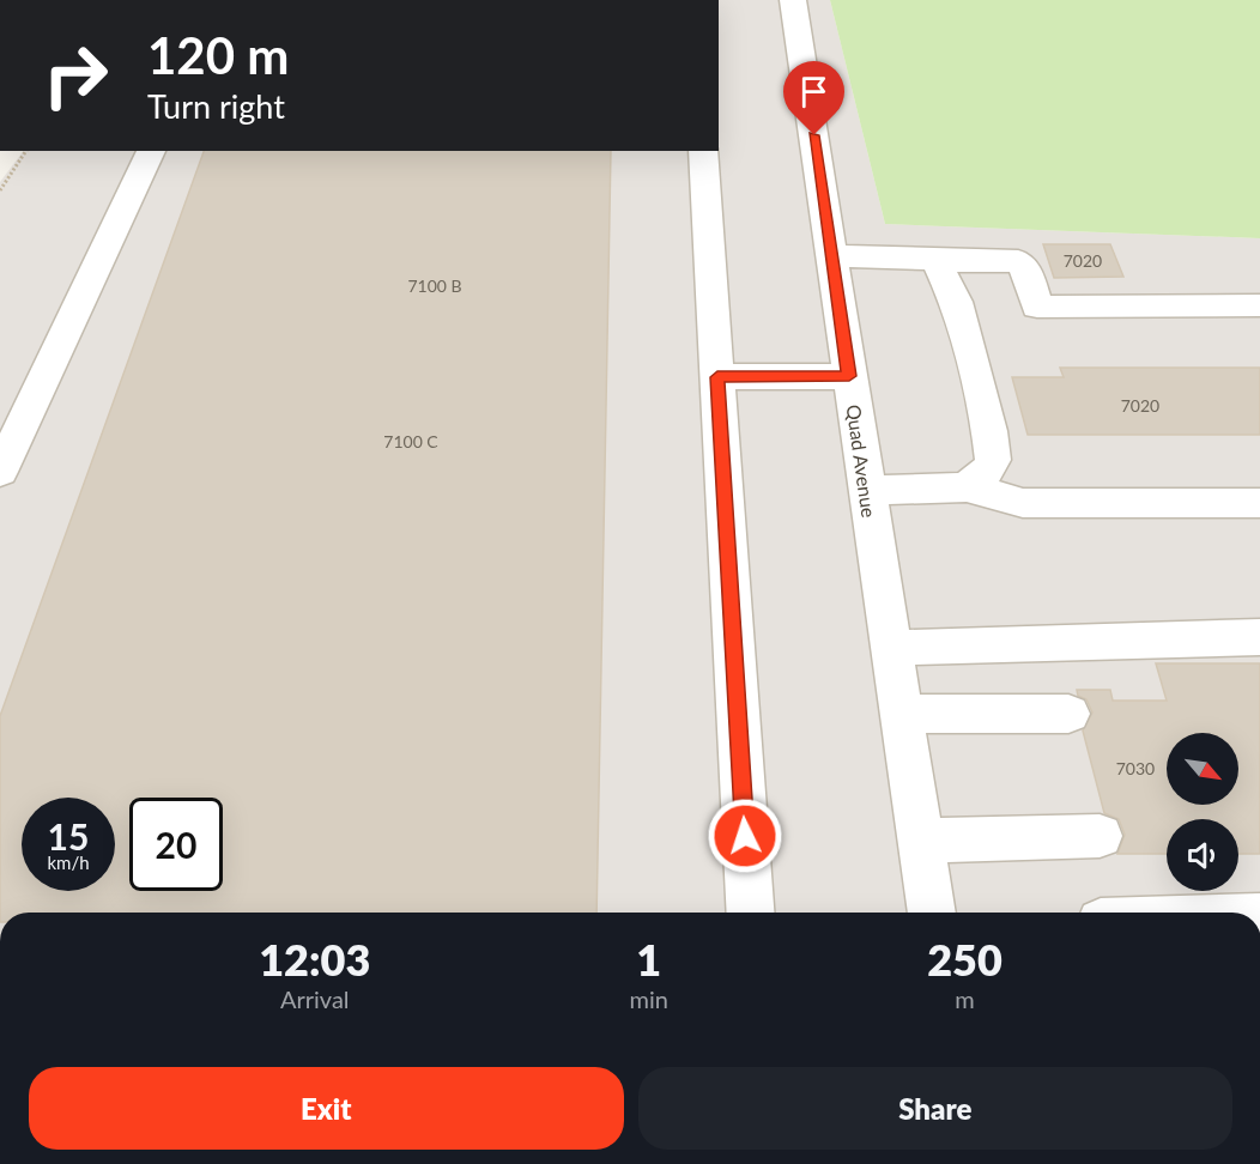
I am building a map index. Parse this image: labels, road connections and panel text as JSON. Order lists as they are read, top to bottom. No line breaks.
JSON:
{"streets":{"street":["Quad Avenue"]},"house_numbers":["7020","7100 B","7020","7100 C","7030"],"north":"bottom right","page":{"turn":["120 m","Turn right"],"speed":"15 km/h","limit":"20","eta":["12:03","Arrival","1","min","250","m"],"buttons":["Exit","Share"]}}
